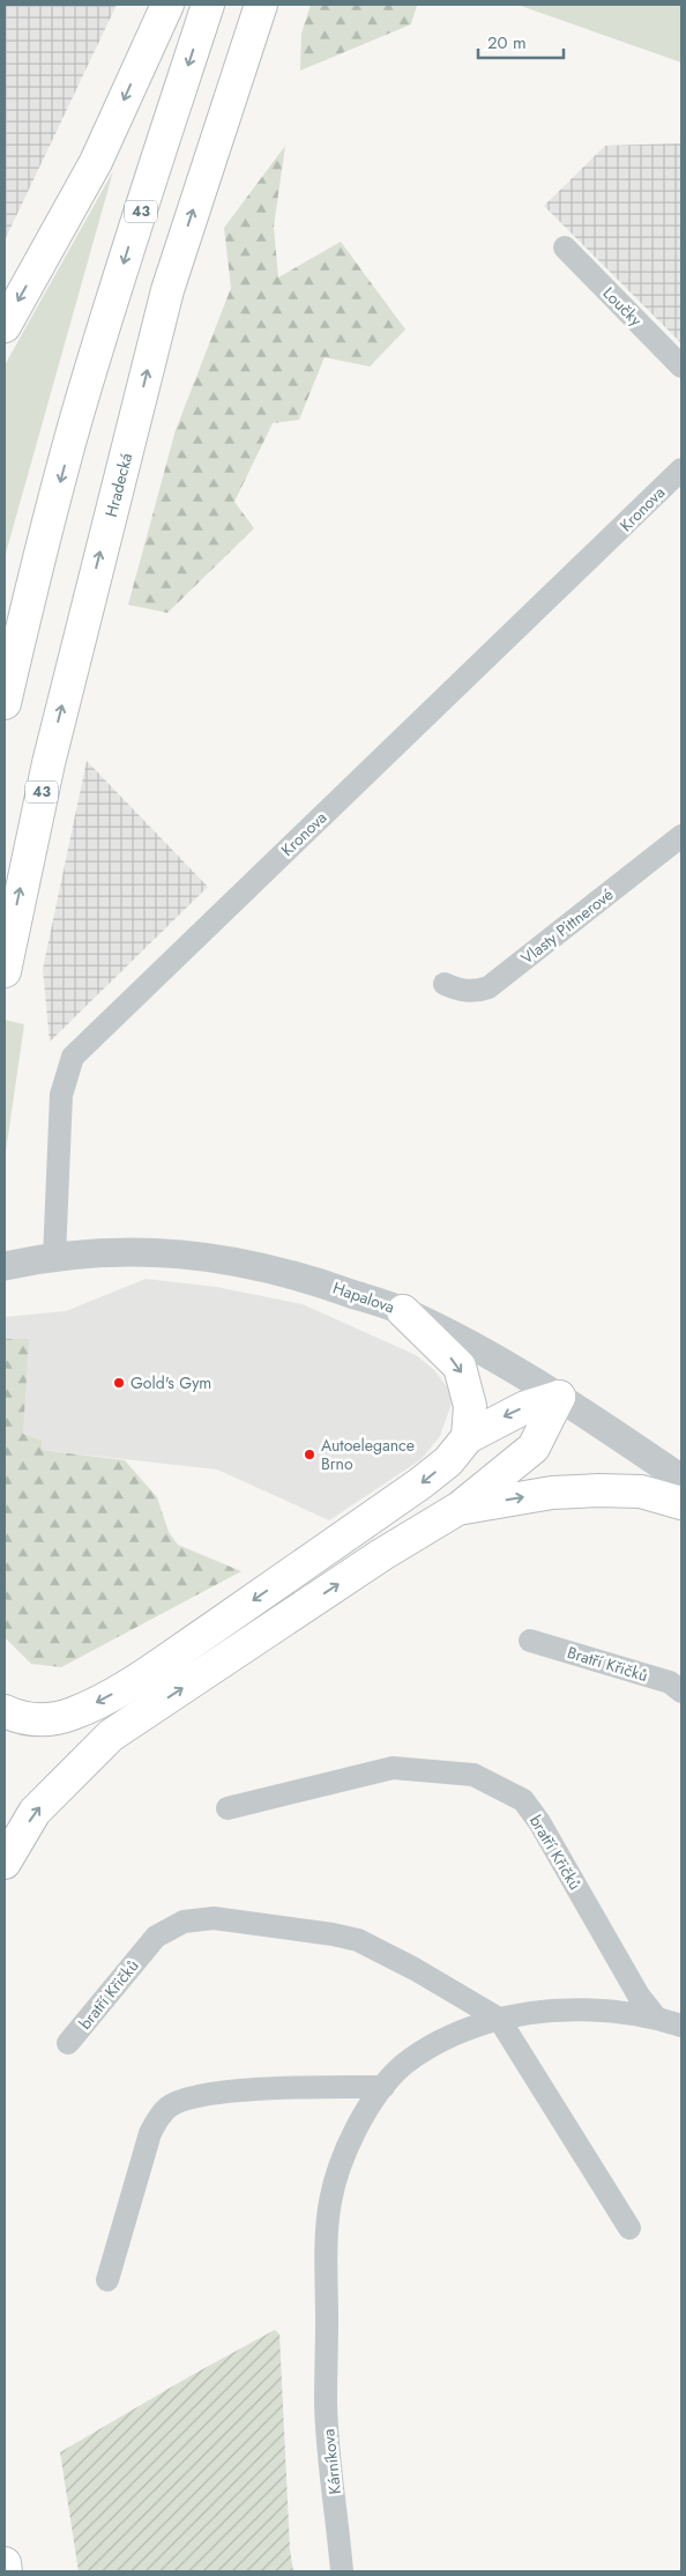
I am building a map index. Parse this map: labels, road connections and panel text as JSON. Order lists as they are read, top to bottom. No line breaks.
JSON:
{"streets":{"highway":["43","Hradecká"],"street":["Loučky","Kronova","Vlasty Pittnerové","Hapalova","Bratří Křičků","bratří Křičků","Kárníkova"]},"crossings":[["Kronova","Hapalova"]],"places":["Gold's Gym","Autoelegance Brno"],"scale_bar":"20 m"}
